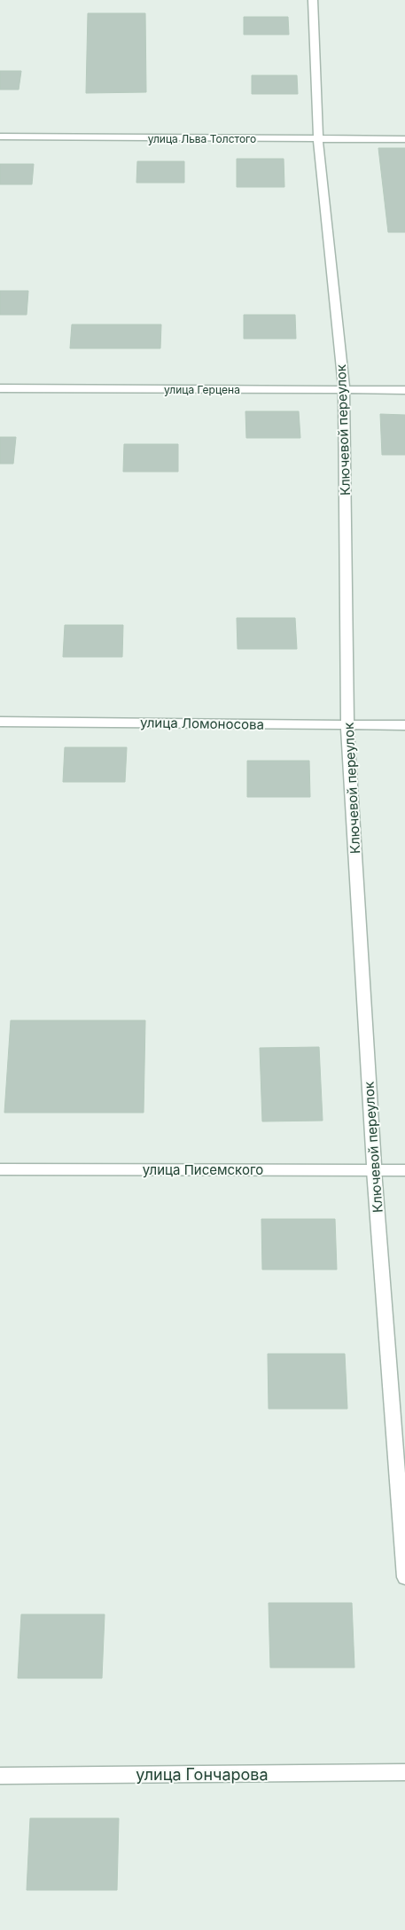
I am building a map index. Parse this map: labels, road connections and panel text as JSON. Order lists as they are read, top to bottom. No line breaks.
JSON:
{"streets":{"street":["улица Льва Толстого","улица Герцена","Ключевой переулок","улица Ломоносова","улица Писемского","улица Гончарова"]},"crossings":[["улица Льва Толстого","Ключевой переулок"],["улица Герцена","Ключевой переулок"],["Ключевой переулок","улица Ломоносова"],["Ключевой переулок","улица Писемского"]]}
